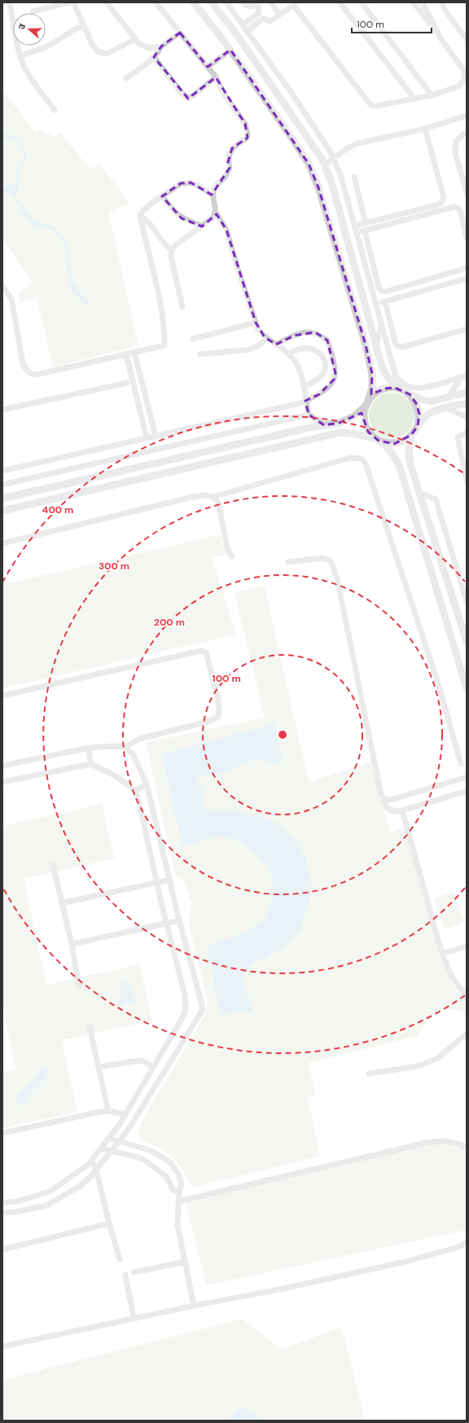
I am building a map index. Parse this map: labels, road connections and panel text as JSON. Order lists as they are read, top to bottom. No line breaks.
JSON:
{"scale_bar":"100 m","north":"left","rings":["400 m","300 m","200 m","100 m"]}
